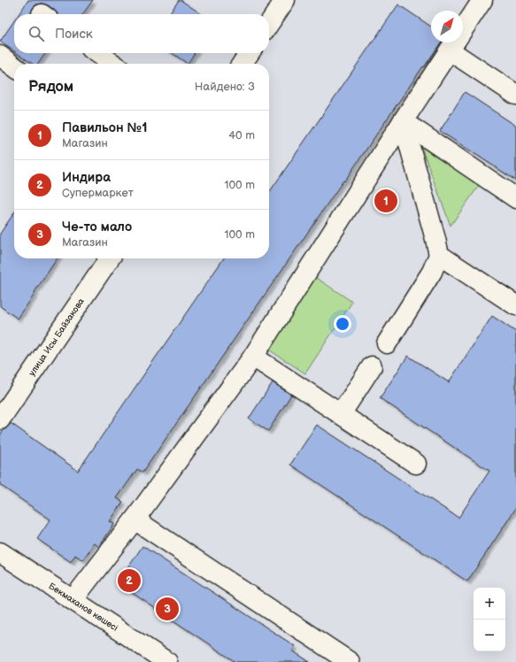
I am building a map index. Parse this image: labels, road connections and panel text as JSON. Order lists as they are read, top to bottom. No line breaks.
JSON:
{"streets":{"street":["улица Исы Байзакова","Бекмаханов көшесі"]},"north":"top right","page":{"search":"Поиск","heading":["Рядом","Найдено: 3"],"list":[{"mark":"1","name":"Павильон №1","note":"Магазин","value":"40 m"},{"mark":"2","name":"Индира","note":"Супермаркет","value":"100 m"},{"mark":"3","name":"Че-то мало","note":"Магазин","value":"100 m"}],"pins":["1","2","3"],"map_buttons":["+","−"]}}
